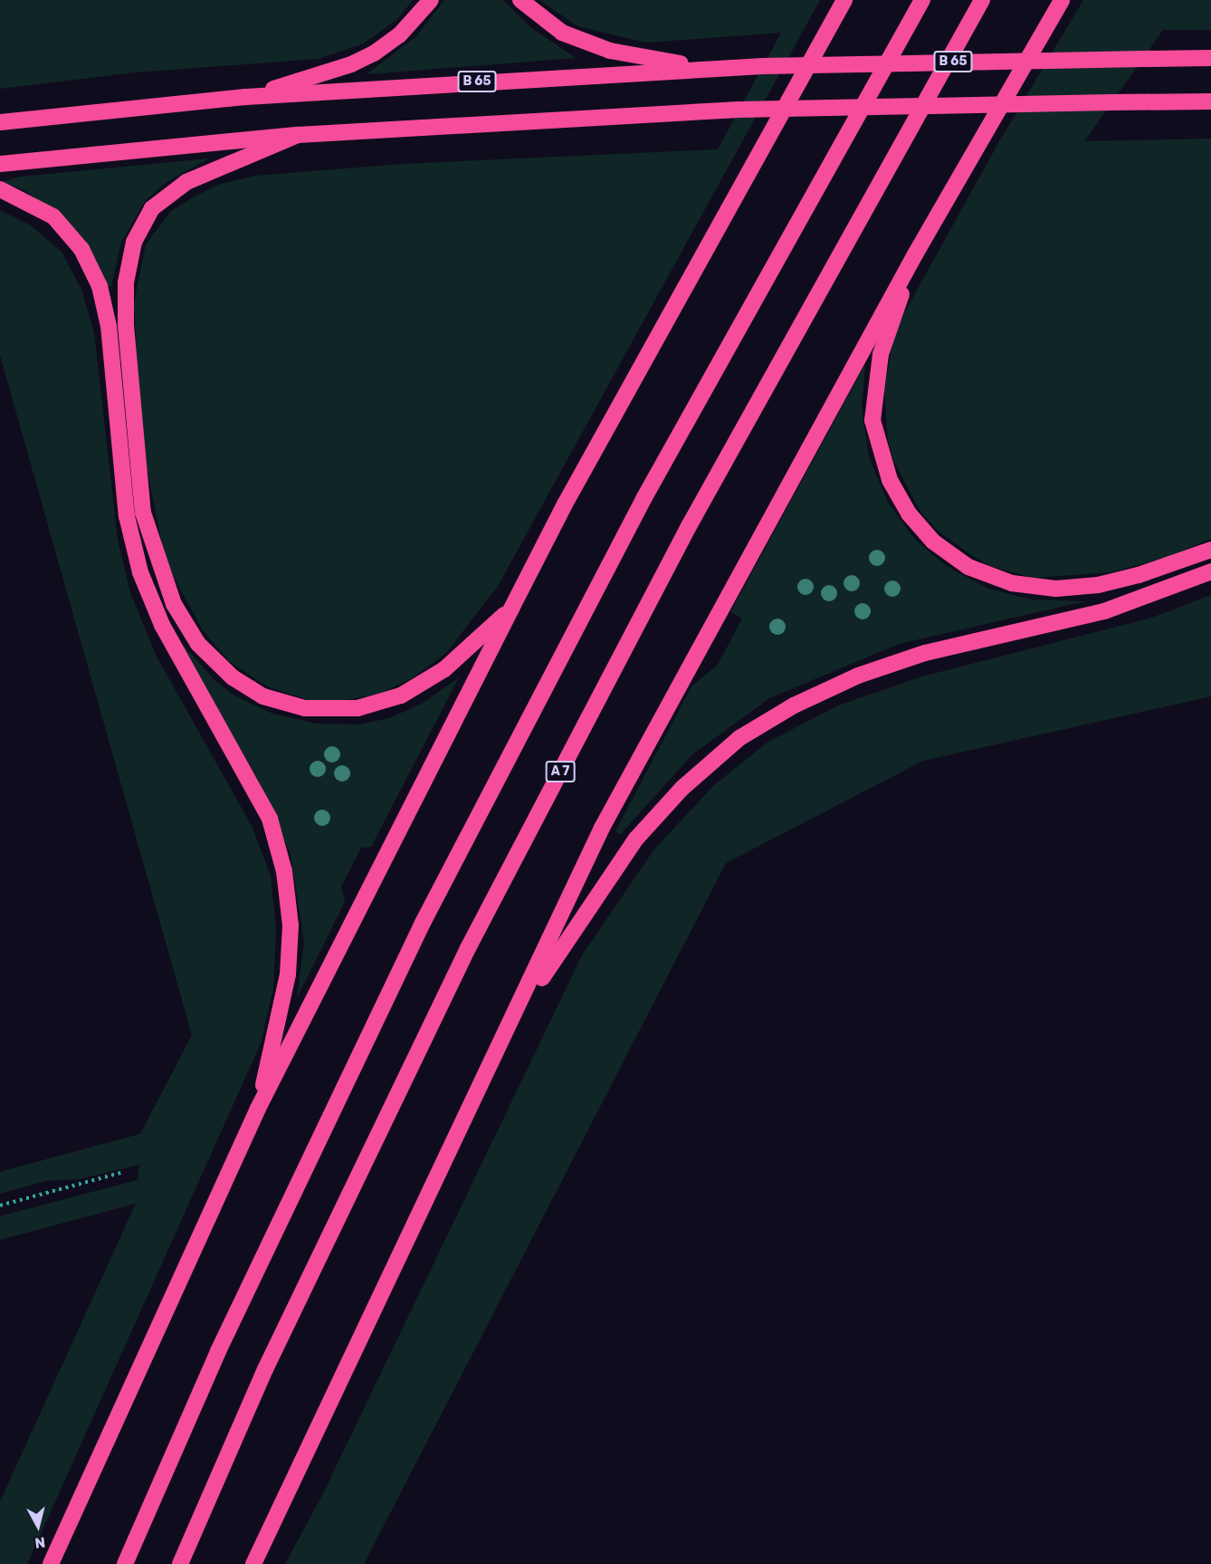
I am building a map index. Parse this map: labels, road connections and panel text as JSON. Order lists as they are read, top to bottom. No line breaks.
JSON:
{"streets":{"highway":["B 65","A 7"]},"north":"bottom"}
